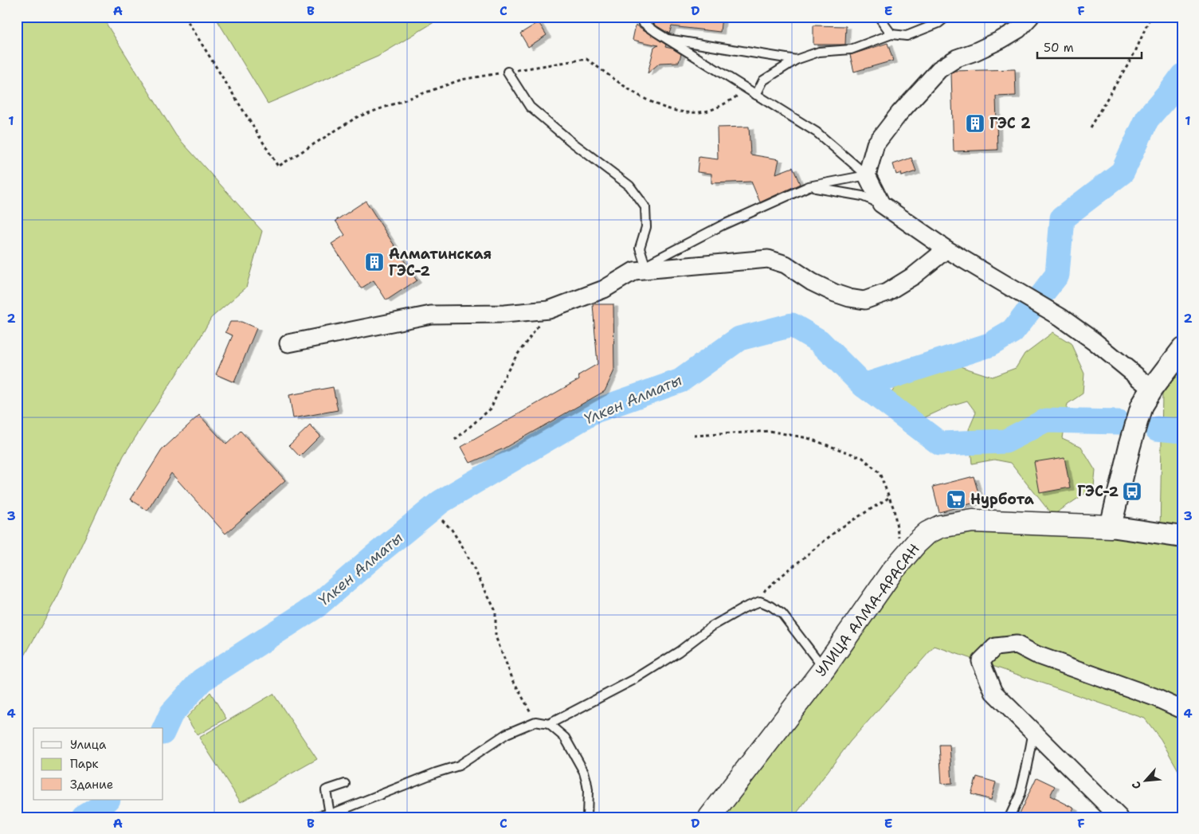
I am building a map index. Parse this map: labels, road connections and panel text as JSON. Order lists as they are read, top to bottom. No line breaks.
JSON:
{"streets":{"main road":["УЛИЦА АЛМА-АРАСАН"]},"water":["Үлкен Алматы"],"places":{"building":["ГЭС 2","Алматинская ГЭС-2"],"bus stop":["ГЭС-2"],"supermarket":["Нурбота"]},"legend":["Улица","Парк","Здание"],"scale_bar":"50 m","north":"bottom left","grid":{"columns":["A","B","C","D","E","F"],"rows":["1","2","3","4"]}}
